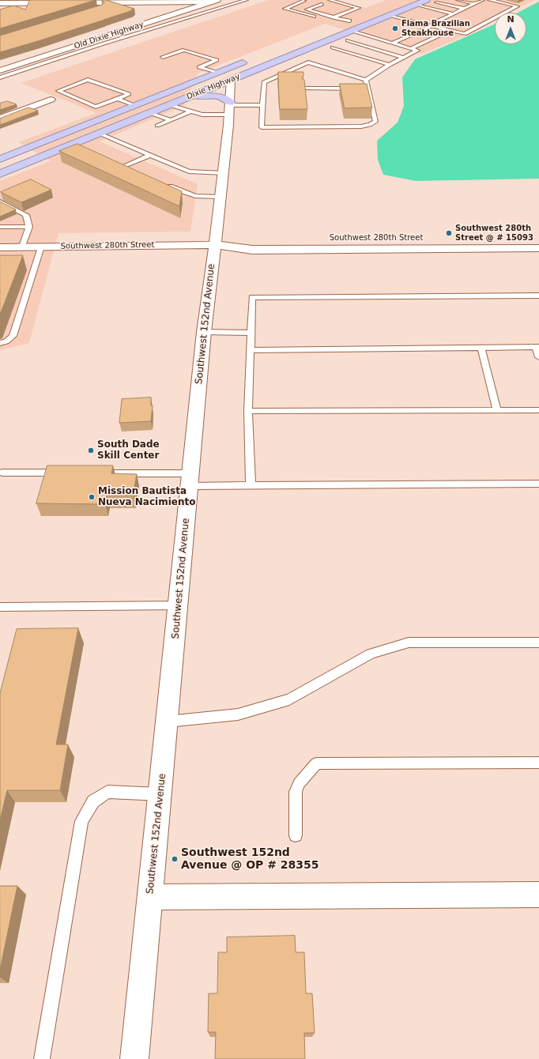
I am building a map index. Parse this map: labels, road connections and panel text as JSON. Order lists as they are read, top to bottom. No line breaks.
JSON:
{"streets":{"highway":["Dixie Highway"],"street":["Old Dixie Highway","Southwest 280th Street","Southwest 152nd Avenue"]},"crossings":[["Dixie Highway","Southwest 152nd Avenue"],["Southwest 280th Street","Southwest 152nd Avenue"]],"places":["Flama Brazilian Steakhouse","Southwest 280th Street @ # 15093","South Dade Skill Center","Mission Bautista Nueva Nacimiento","Southwest 152nd Avenue @ OP # 28355"],"north":"top"}
